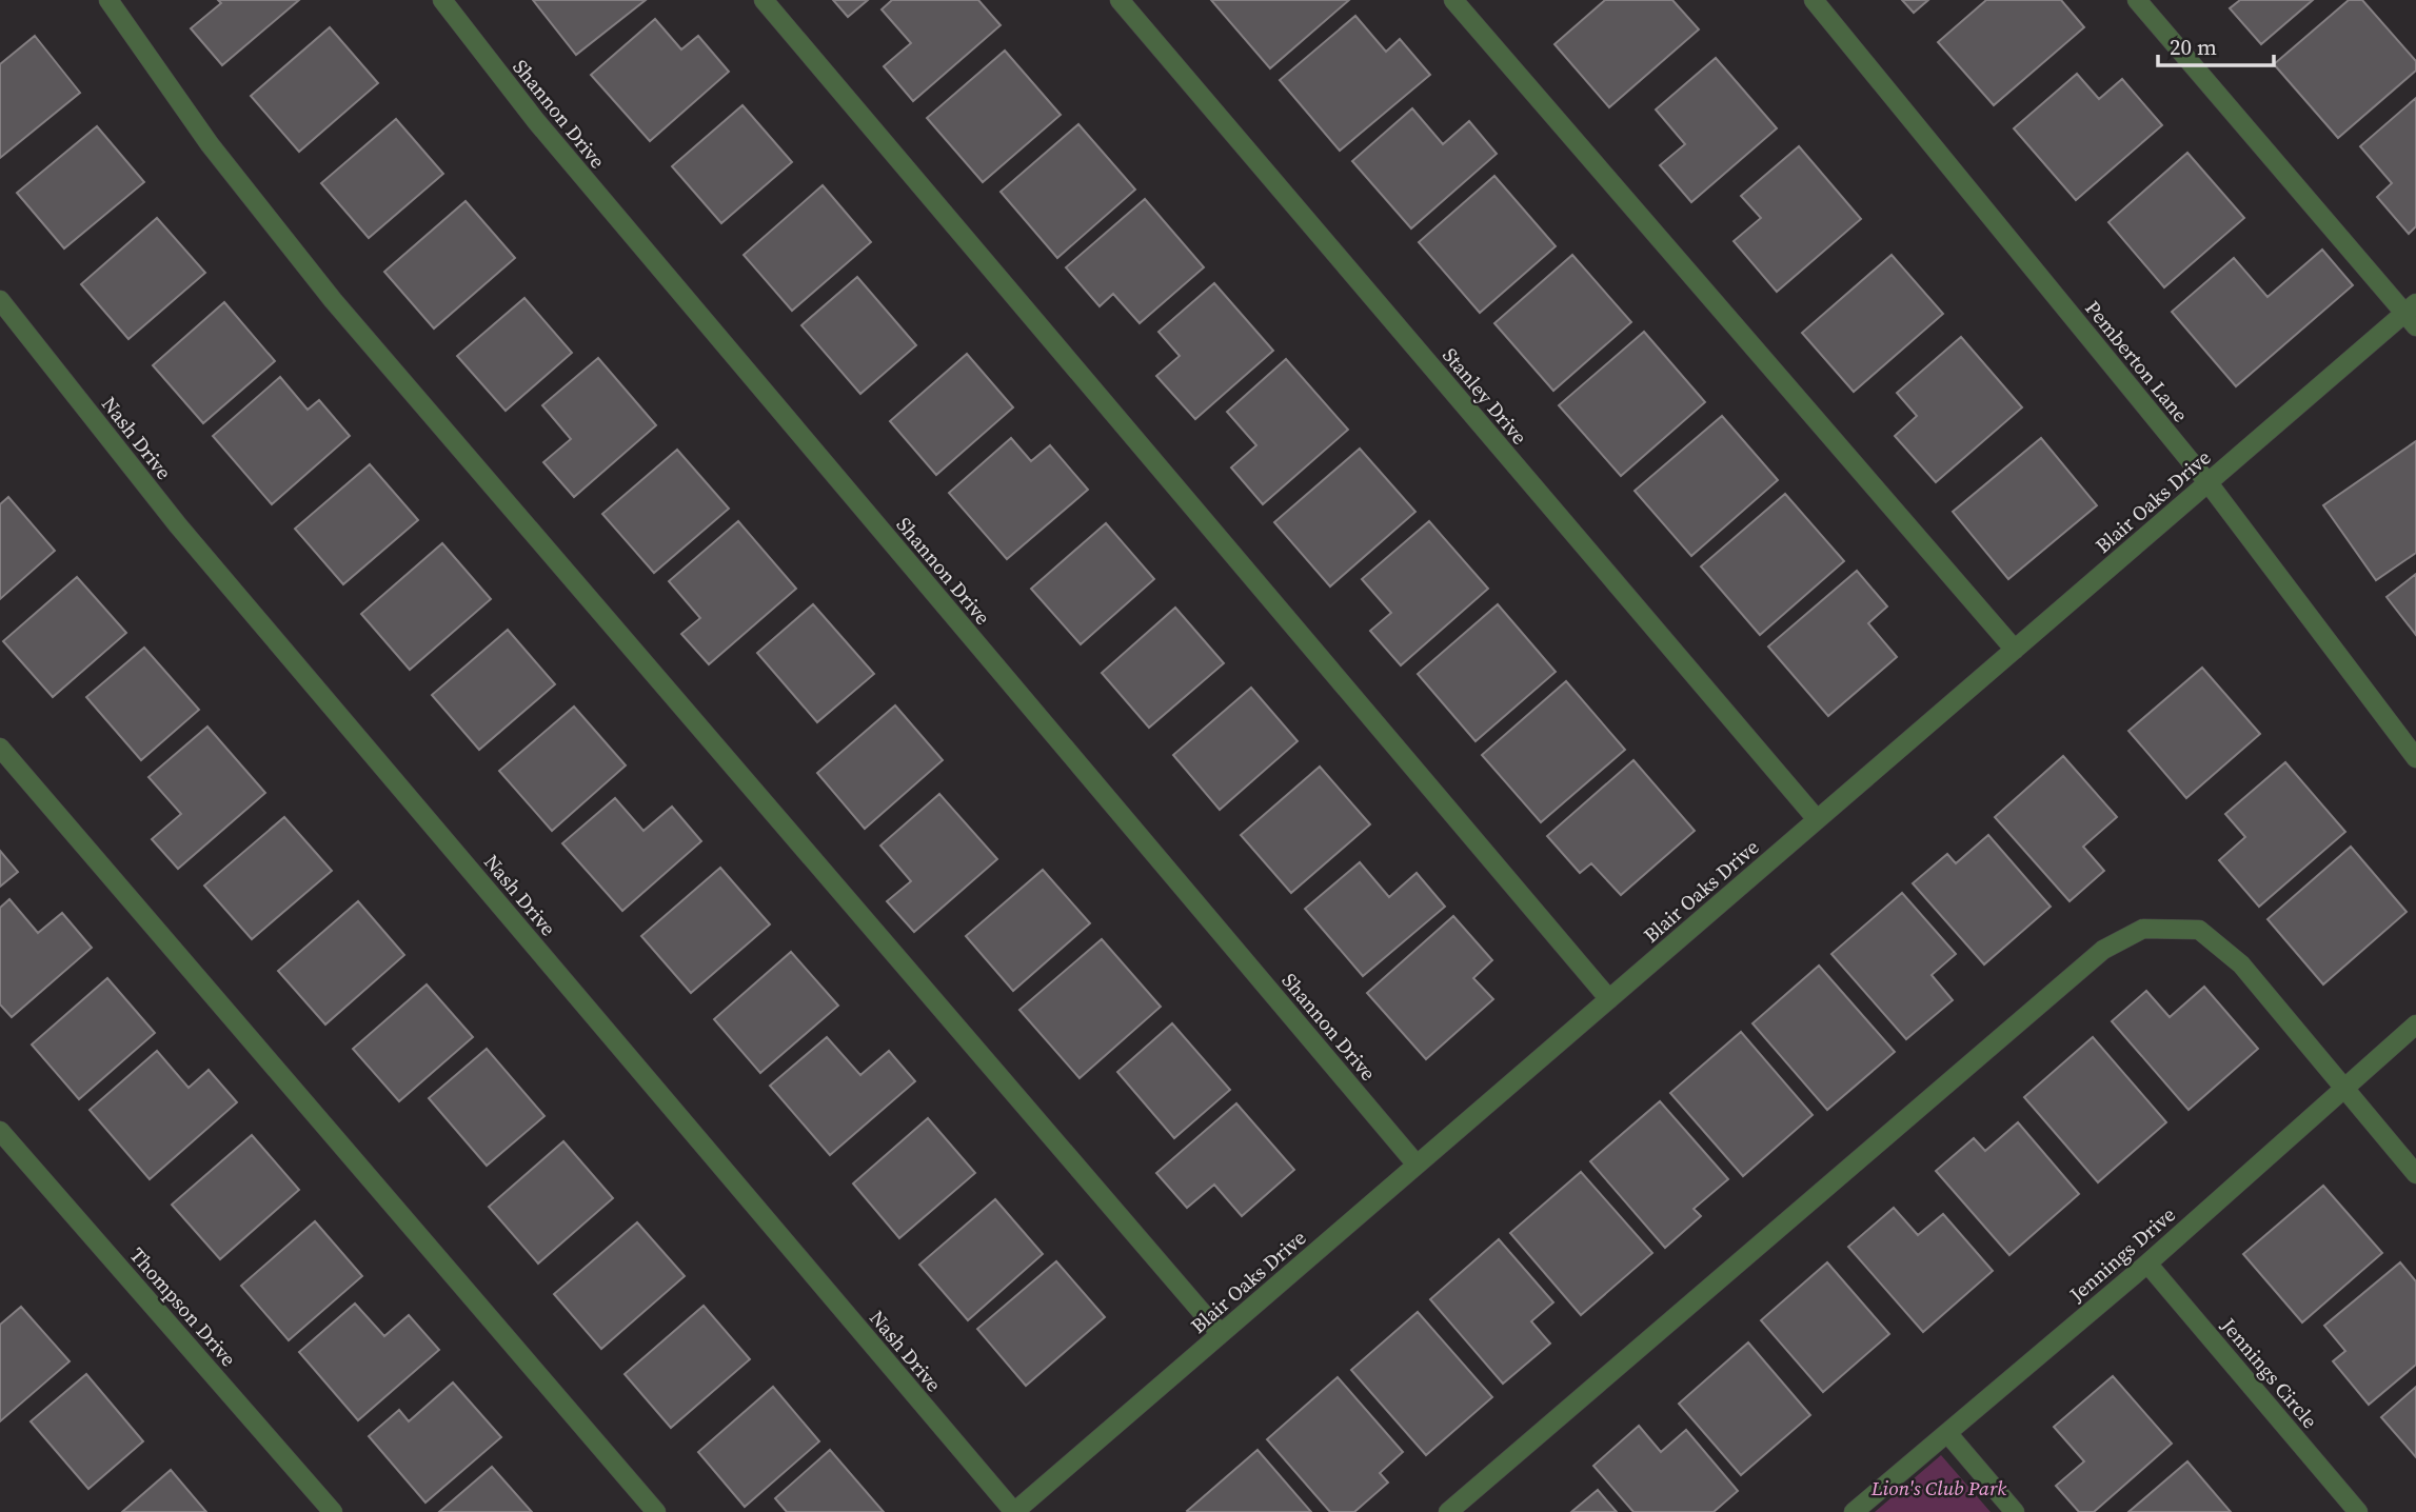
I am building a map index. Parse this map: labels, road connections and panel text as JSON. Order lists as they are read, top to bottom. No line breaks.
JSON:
{"streets":{"street":["Shannon Drive","Pemberton Lane","Stanley Drive","Nash Drive","Blair Oaks Drive","Jennings Drive","Thompson Drive","Jennings Circle"]},"crossings":[["Shannon Drive","Blair Oaks Drive"],["Pemberton Lane","Blair Oaks Drive"],["Stanley Drive","Blair Oaks Drive"],["Nash Drive","Blair Oaks Drive"],["Jennings Drive","Jennings Circle"]],"parks":["Lion's Club Park"],"scale_bar":"20 m"}
